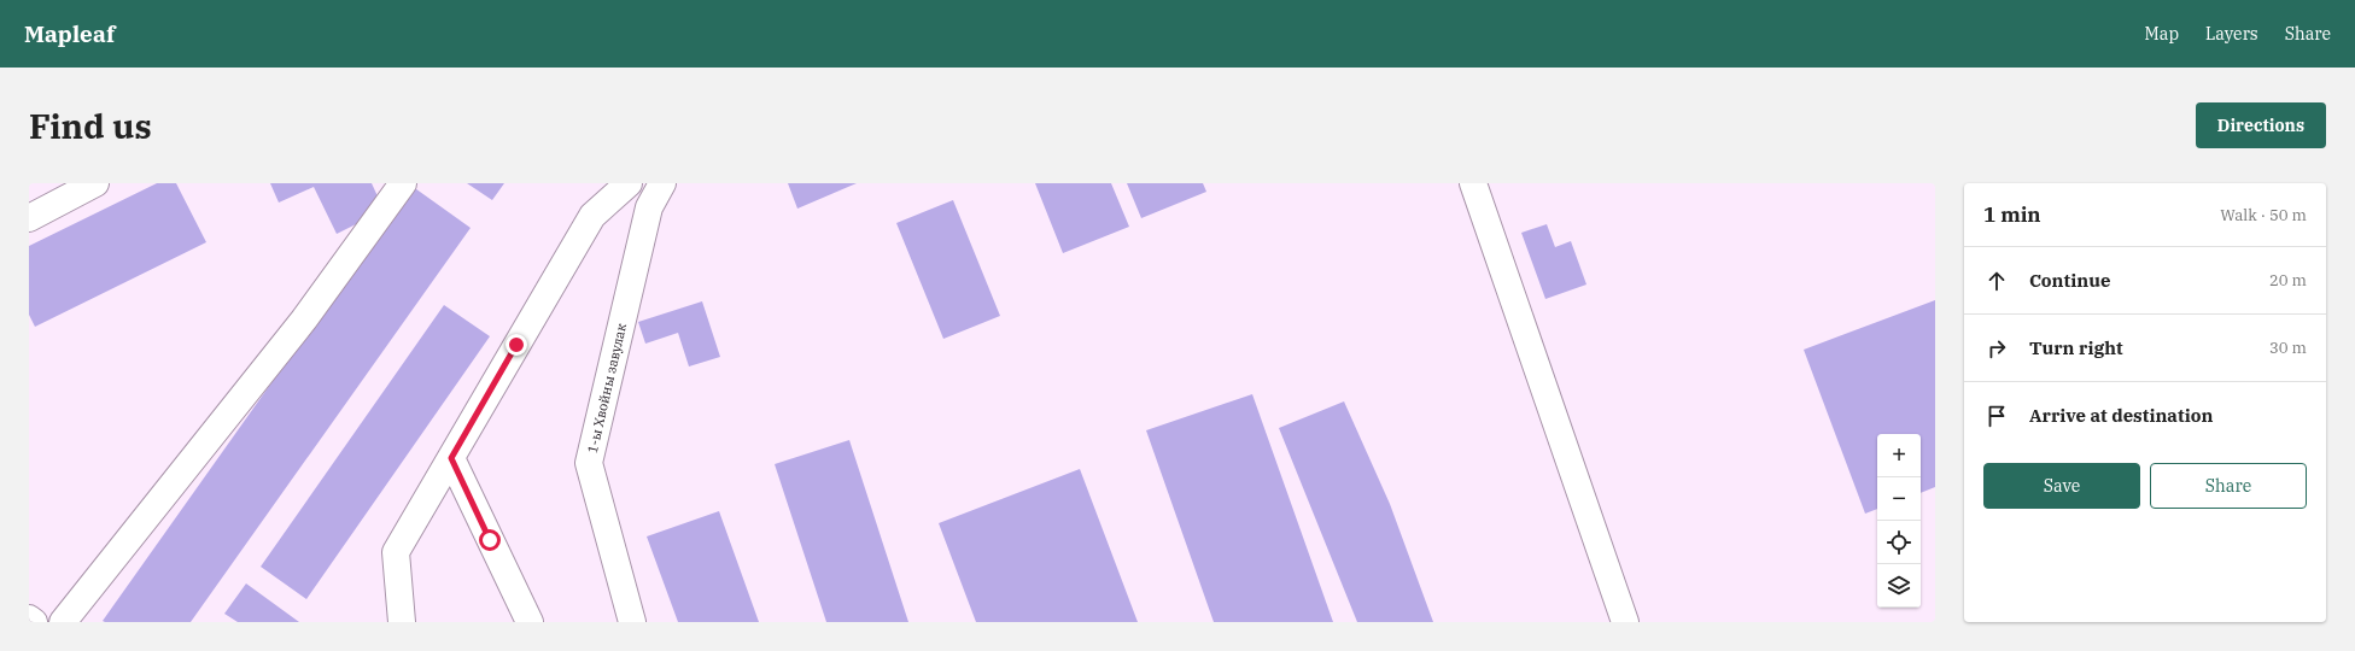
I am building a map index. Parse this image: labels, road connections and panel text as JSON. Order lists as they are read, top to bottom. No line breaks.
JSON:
{"streets":{"street":["1-ы Хвойны завулак"]},"page":{"header":"Mapleaf","nav":["Map","Layers","Share"],"buttons":["Directions",["Save","Share"]],"title":"Find us","heading":["1 min","Walk · 50 m"],"list":[["Continue","20 m"],["Turn right","30 m"],"Arrive at destination"],"map_buttons":["+","−"]}}
